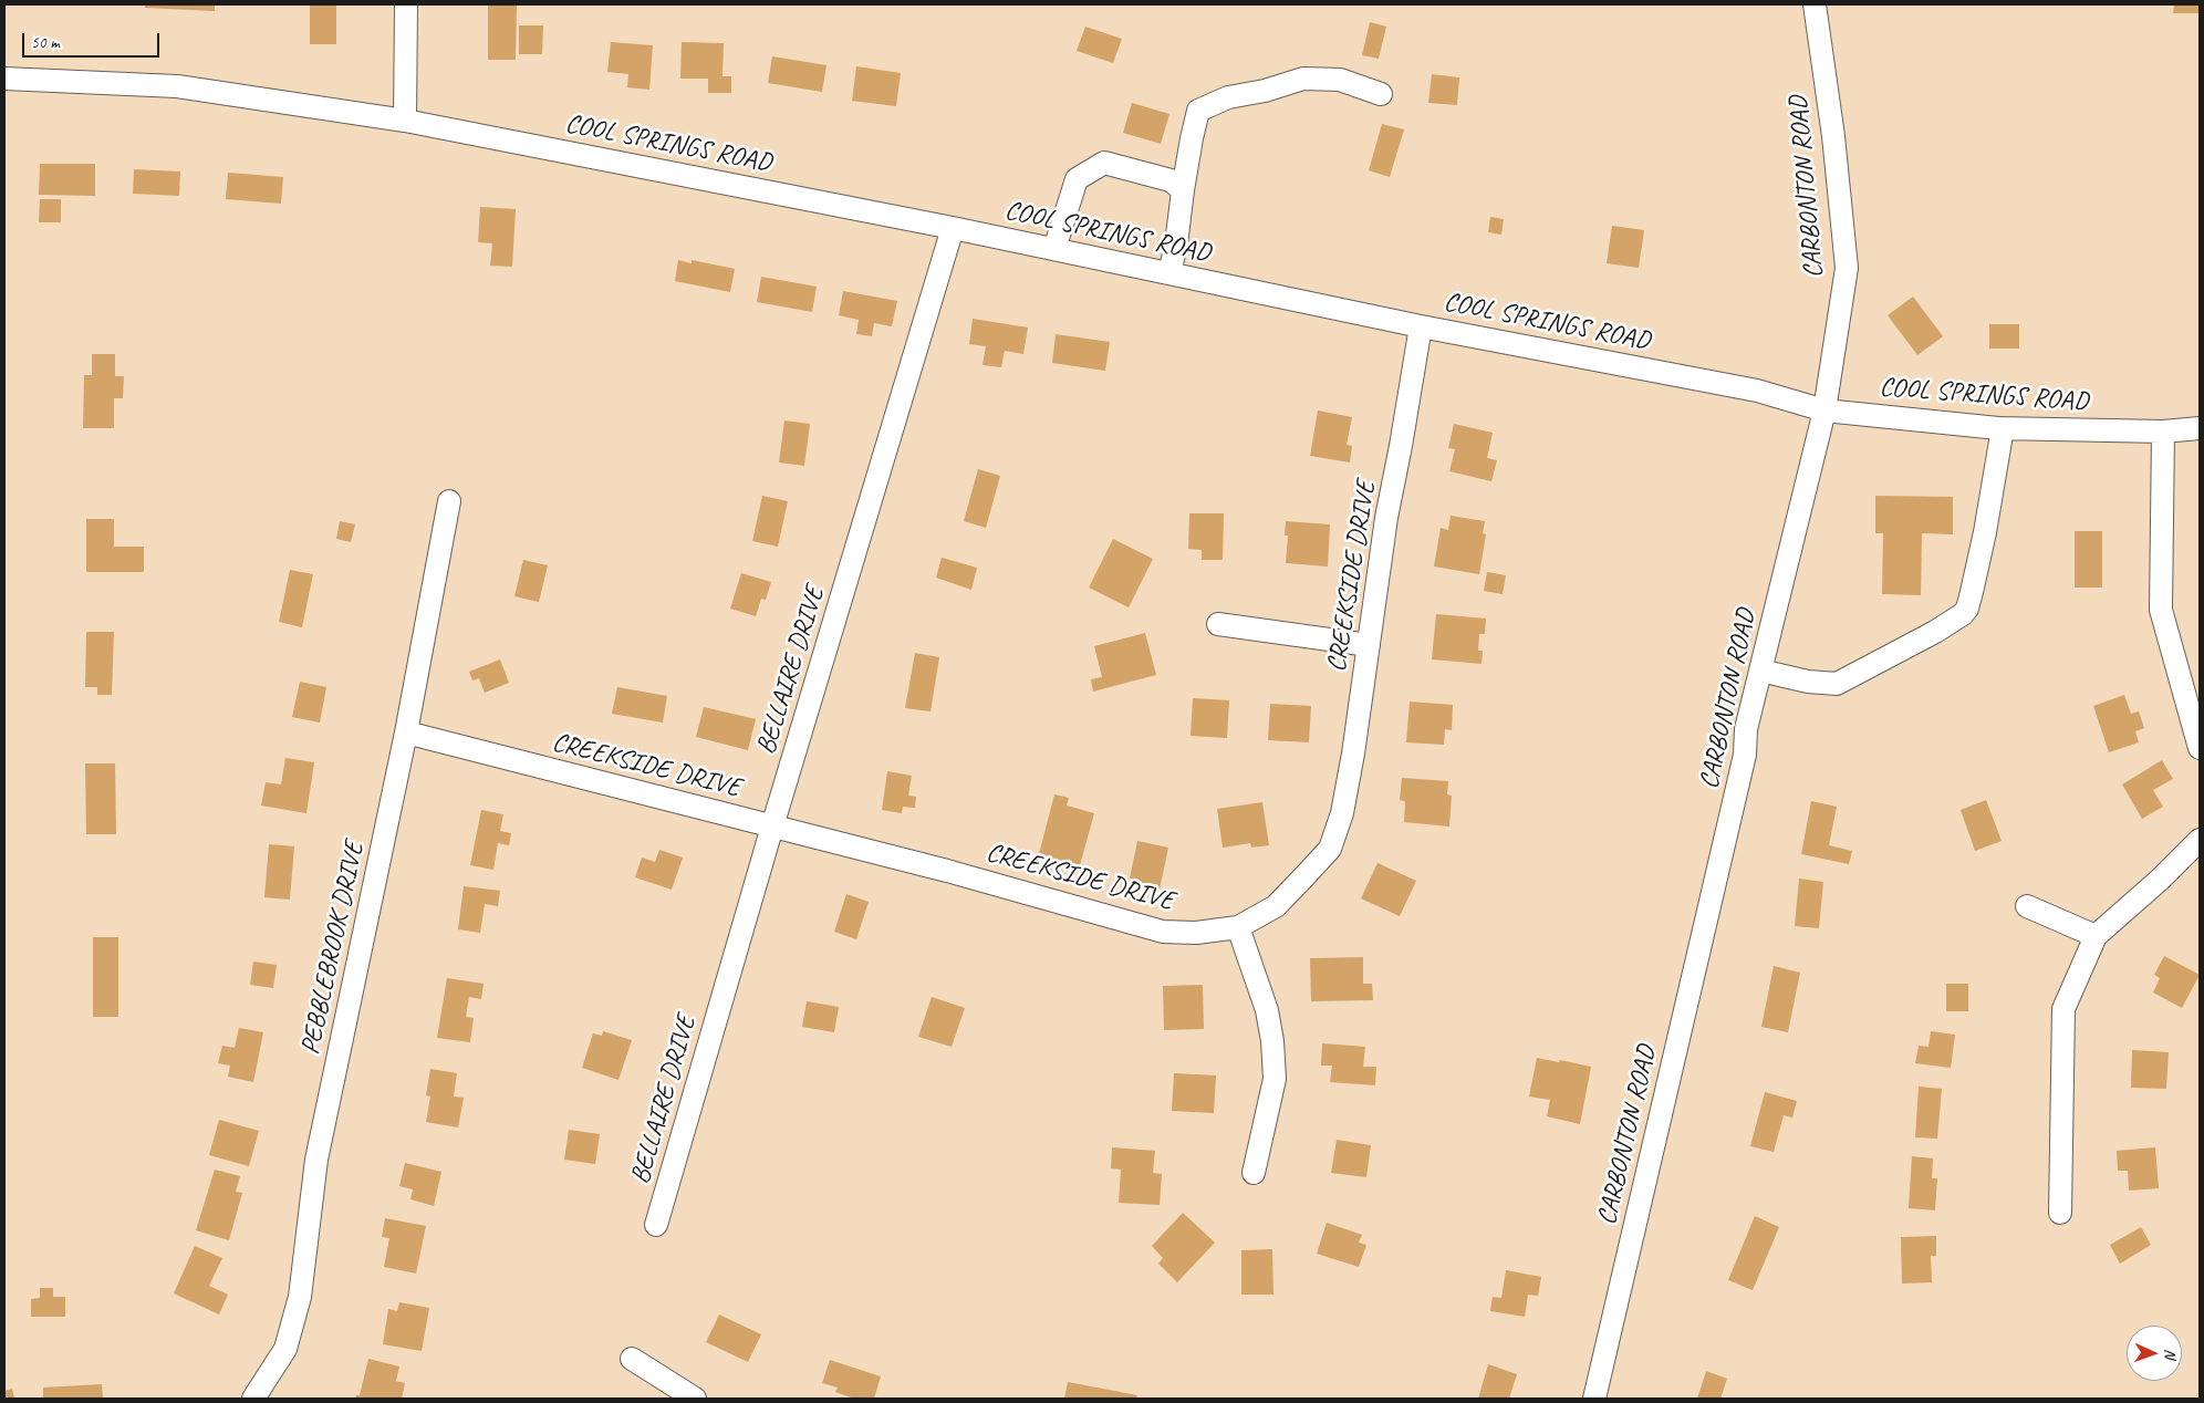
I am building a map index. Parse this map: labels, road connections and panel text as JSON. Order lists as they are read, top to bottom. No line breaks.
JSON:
{"streets":{"street":["COOL SPRINGS ROAD","CARBONTON ROAD","CREEKSIDE DRIVE","BELLAIRE DRIVE","PEBBLEBROOK DRIVE"]},"crossings":[["COOL SPRINGS ROAD","CARBONTON ROAD"],["COOL SPRINGS ROAD","CREEKSIDE DRIVE"],["COOL SPRINGS ROAD","BELLAIRE DRIVE"],["CREEKSIDE DRIVE","BELLAIRE DRIVE"],["CREEKSIDE DRIVE","PEBBLEBROOK DRIVE"]],"scale_bar":"50 m","north":"right"}
